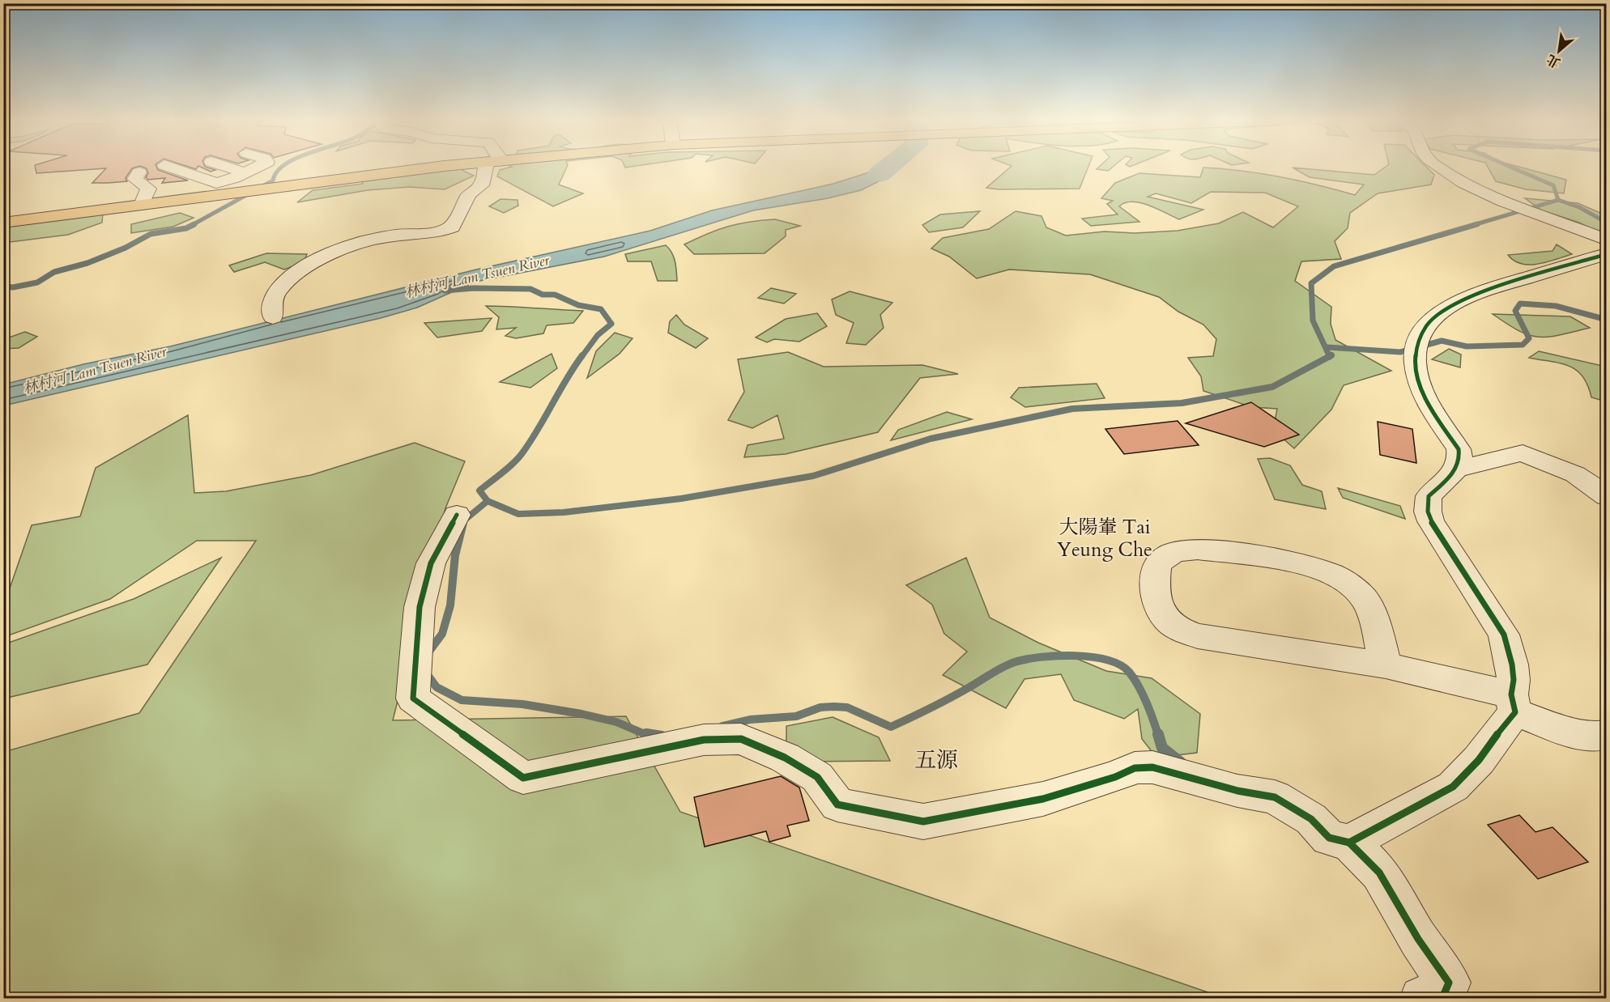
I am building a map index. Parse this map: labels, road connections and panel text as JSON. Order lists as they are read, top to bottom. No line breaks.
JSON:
{"districts":["大陽輋 Tai Yeung Che","五源"],"water":["林村河 Lam Tsuen River"],"north":"bottom left"}
